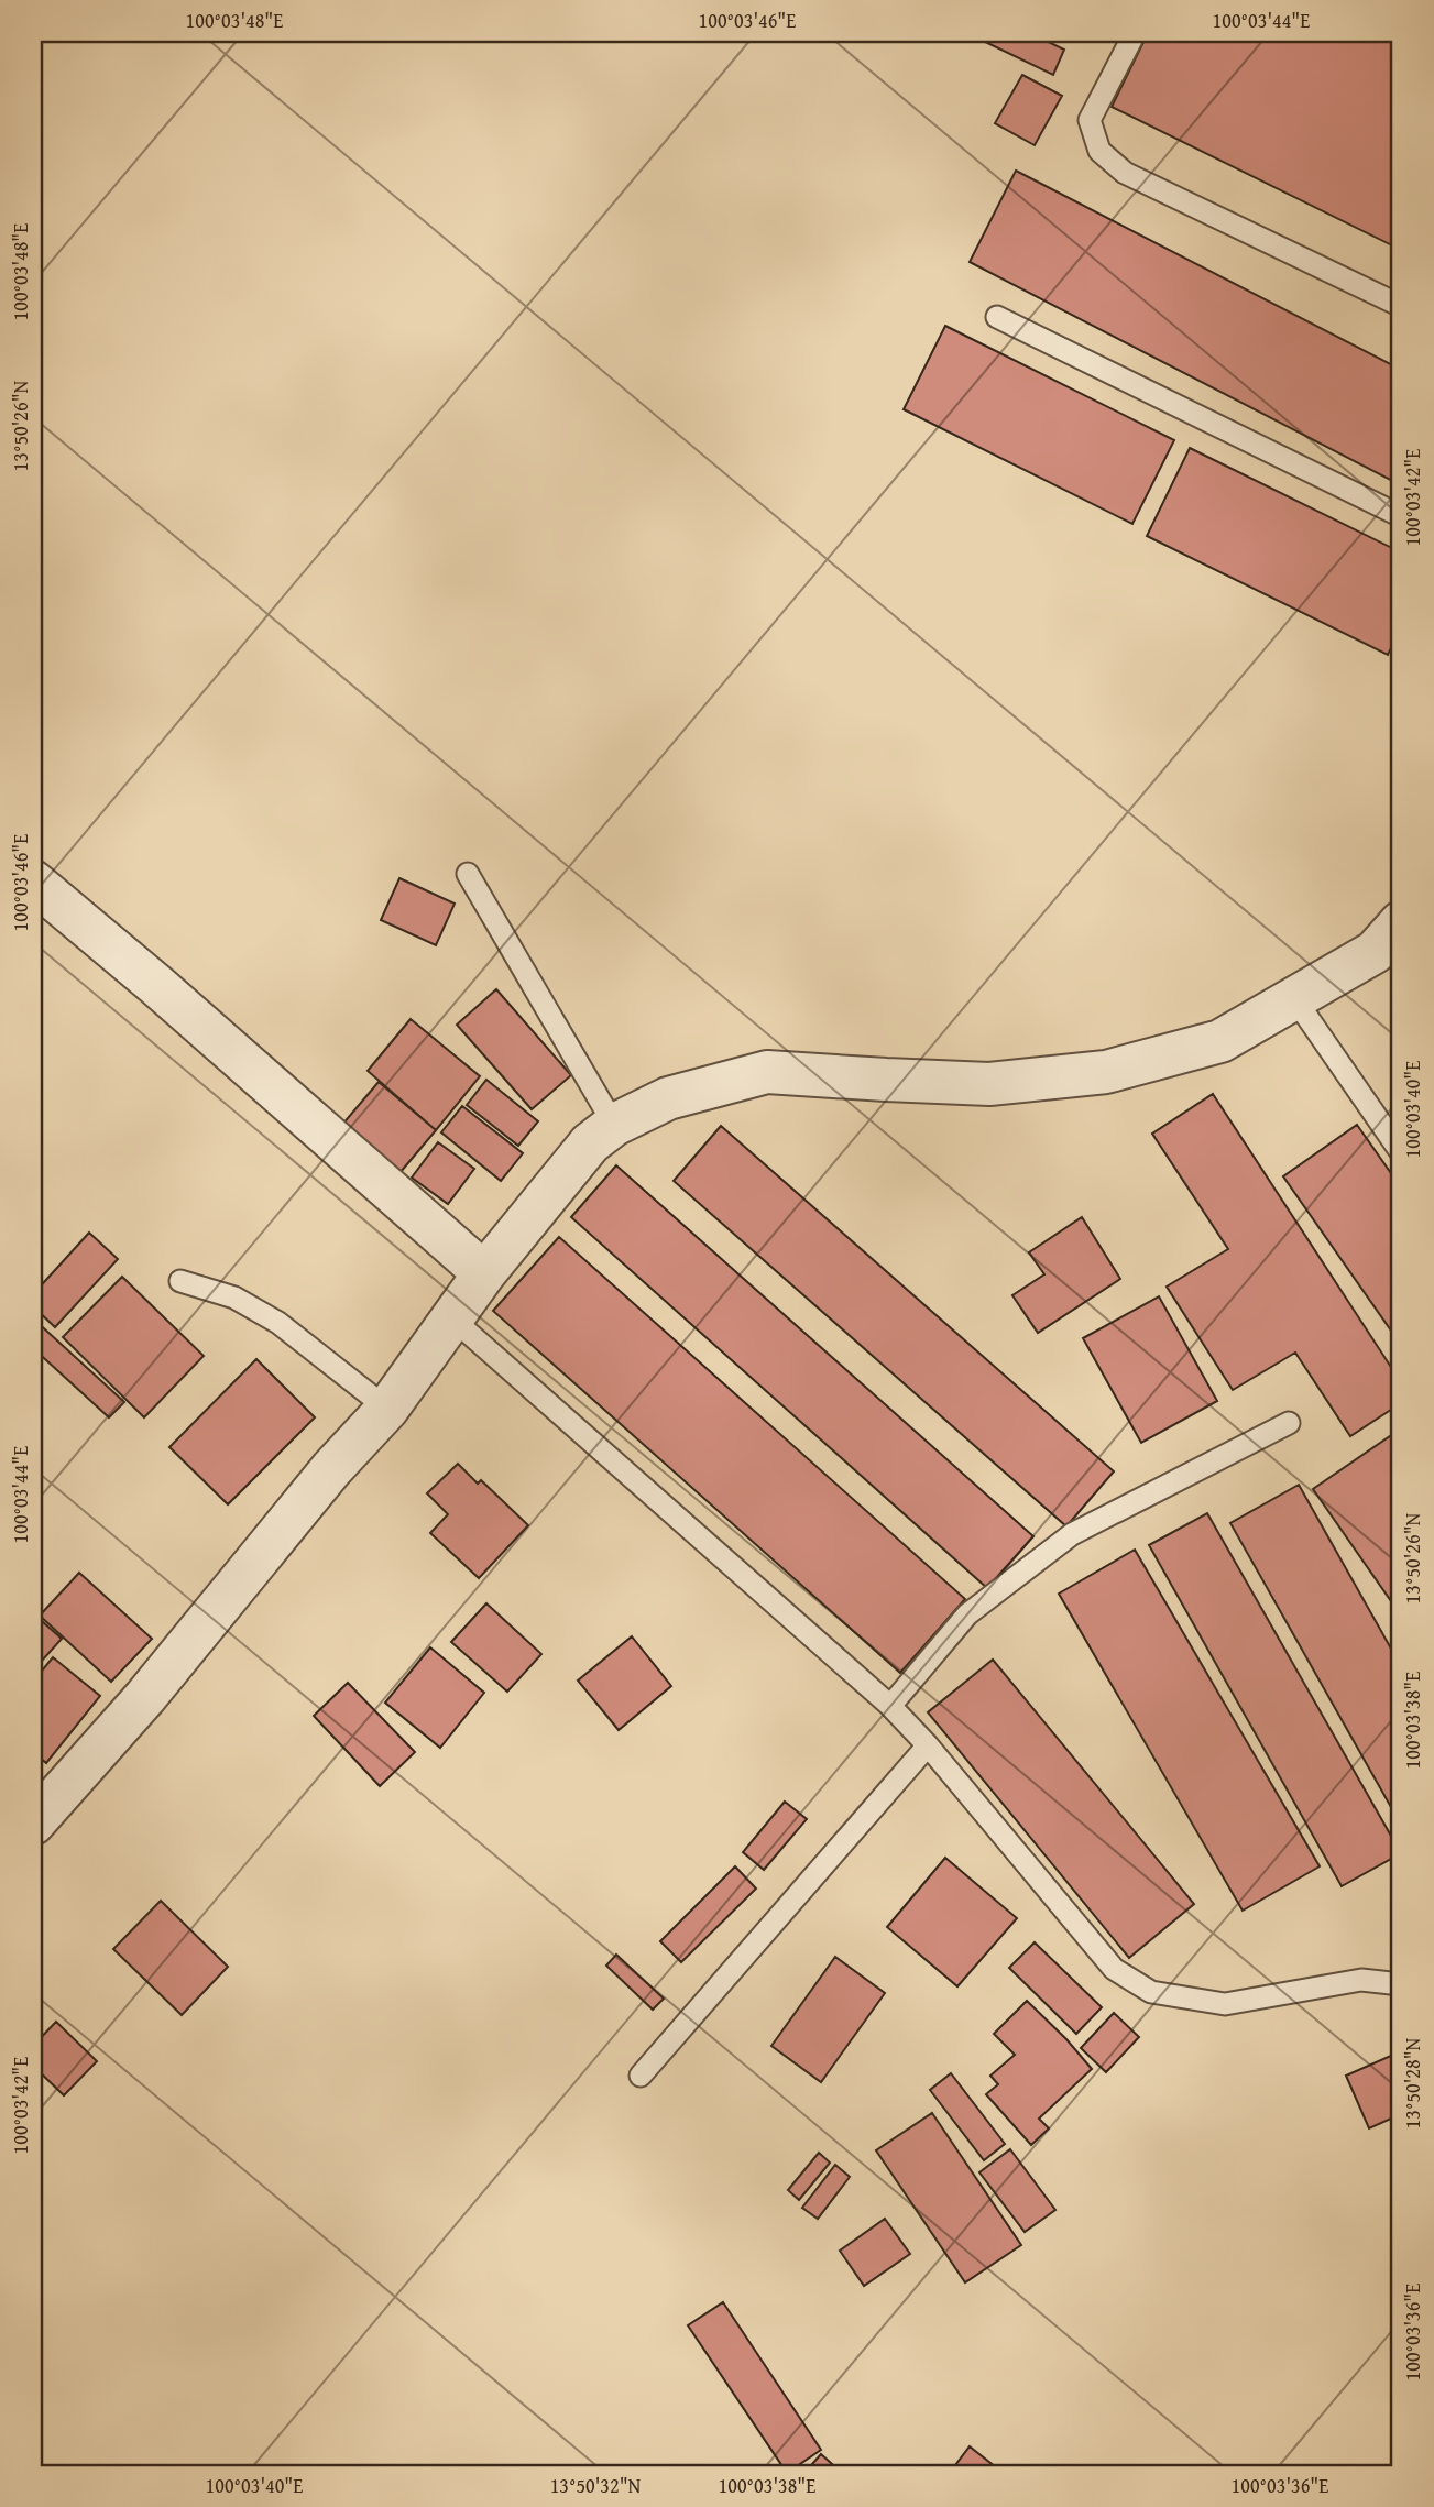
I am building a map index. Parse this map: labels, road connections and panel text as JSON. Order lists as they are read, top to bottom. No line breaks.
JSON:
{"coordinates":["100°03'48\"E","100°03'46\"E","100°03'44\"E","13°50'26\"N","100°03'42\"E","100°03'40\"E","100°03'38\"E","13°50'28\"N","100°03'36\"E","13°50'32\"N"]}
